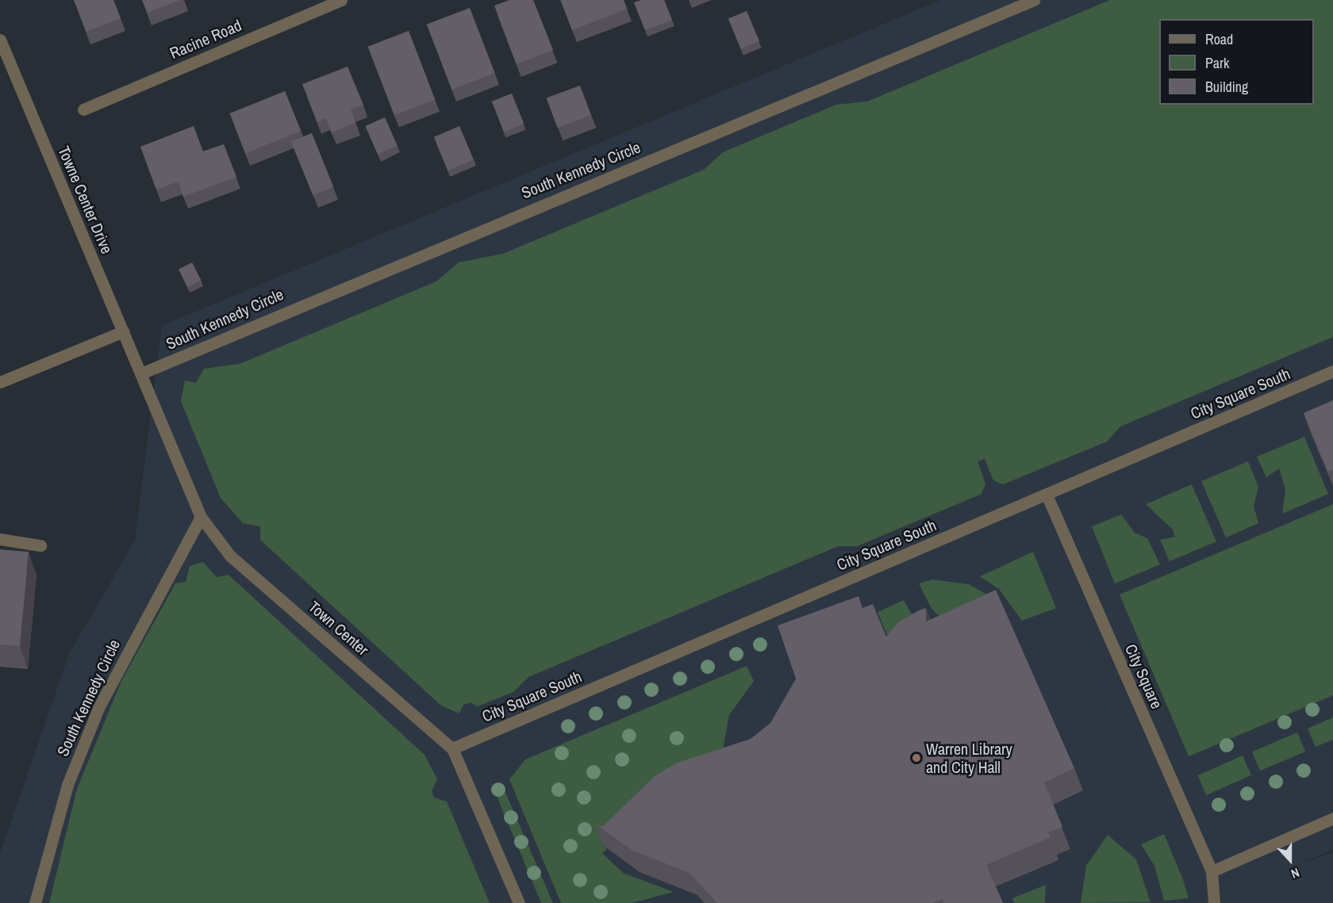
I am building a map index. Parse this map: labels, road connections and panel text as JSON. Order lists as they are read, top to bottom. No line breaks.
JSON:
{"streets":{"street":["Racine Road","South Kennedy Circle","Towne Center Drive","City Square South","Town Center","City Square"]},"crossings":[["South Kennedy Circle","Towne Center Drive"],["South Kennedy Circle","Town Center"],["Towne Center Drive","Town Center"],["City Square South","Town Center"],["City Square South","City Square"]],"places":["Warren Library and City Hall"],"legend":["Road","Park","Building"],"north":"bottom"}
